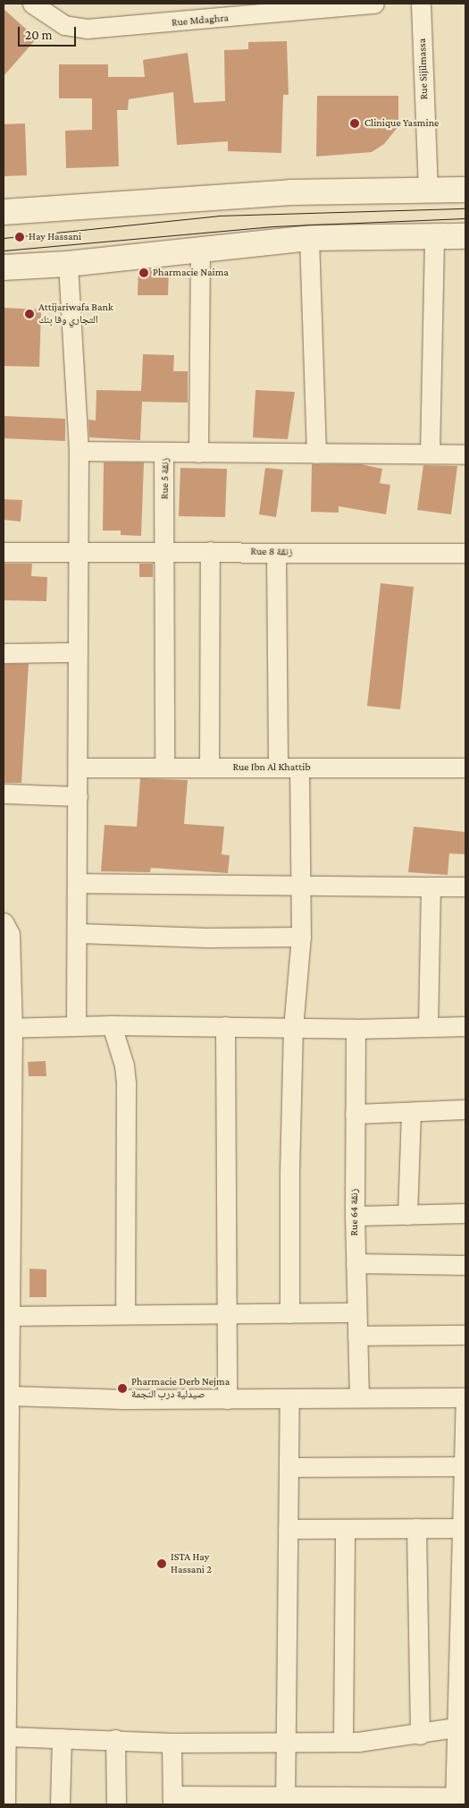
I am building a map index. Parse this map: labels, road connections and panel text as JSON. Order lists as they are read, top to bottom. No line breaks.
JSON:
{"streets":{"street":["Rue Mdaghra","Rue Sijilmassa","Rue 5 زنقة","Rue 8 زنقة","Rue Ibn Al Khattib","Rue 64 زنقة"]},"crossings":[["Rue 5 زنقة","Rue 8 زنقة"],["Rue 5 زنقة","Rue Ibn Al Khattib"]],"places":["Clinique Yasmine","Hay Hassani","Pharmacie Naima","Attijariwafa Bank التجاري وفا بنك","Pharmacie Derb Nejma صيدلية درب النجمة","ISTA Hay Hassani 2"],"scale_bar":"20 m"}
